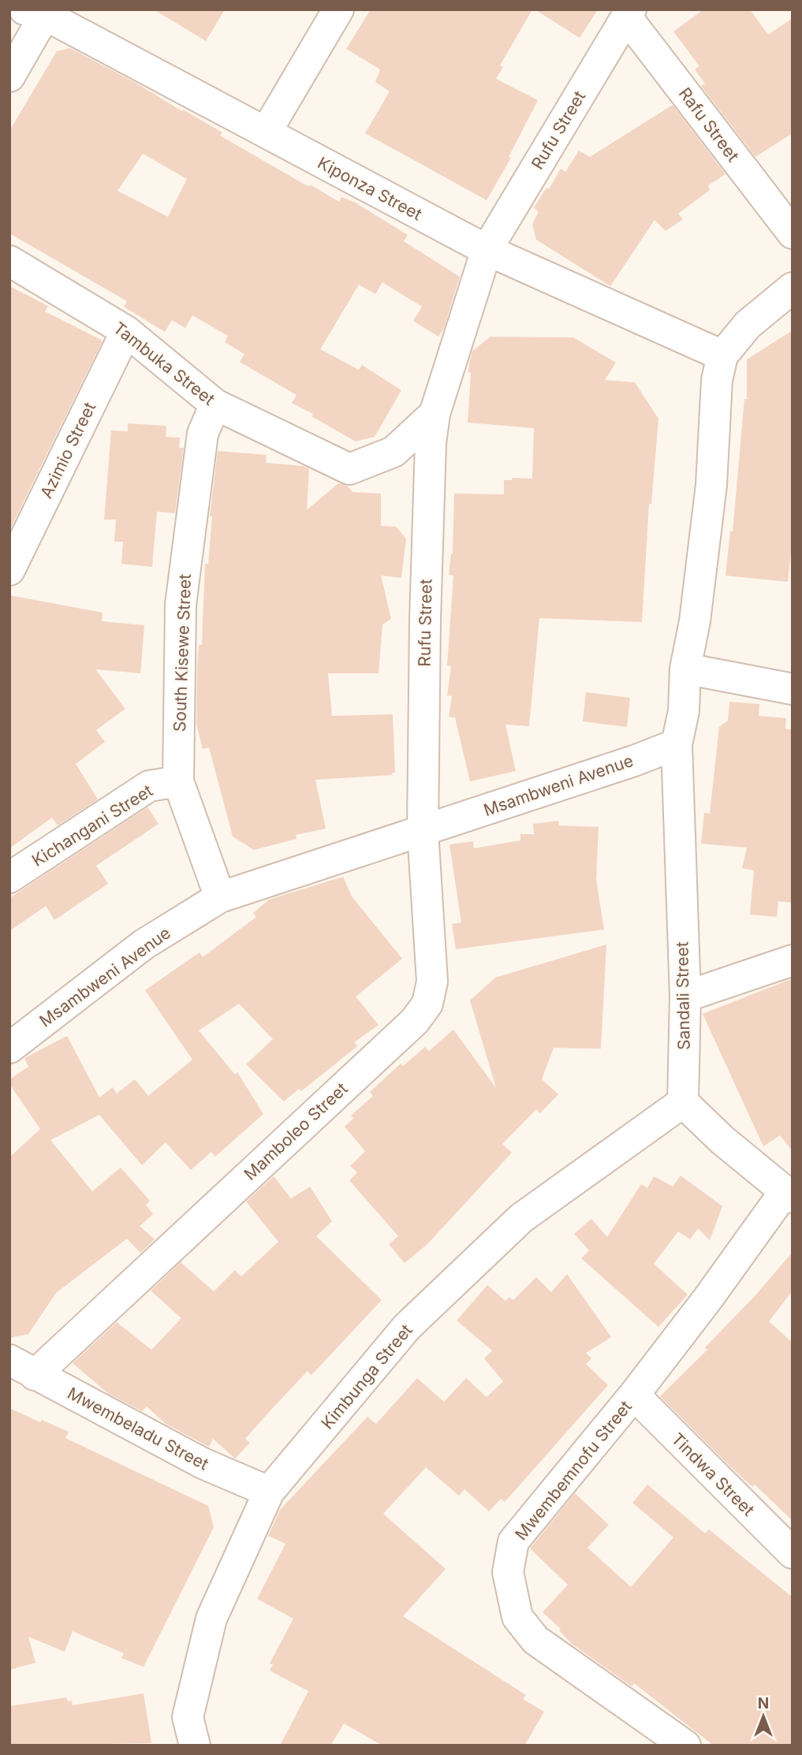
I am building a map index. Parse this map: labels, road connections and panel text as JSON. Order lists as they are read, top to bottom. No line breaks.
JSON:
{"streets":{"street":["Rafu Street","Rufu Street","Kiponza Street","Tambuka Street","Azimio Street","South Kisewe Street","Msambweni Avenue","Kichangani Street","Sandali Street","Mamboleo Street","Kimbunga Street","Mwembeladu Street","Mwembemnofu Street","Tindwa Street"]},"crossings":[["Rafu Street","Rufu Street"],["Rufu Street","Kiponza Street"],["Rufu Street","Tambuka Street"],["Rufu Street","Msambweni Avenue"],["Rufu Street","Mamboleo Street"],["Tambuka Street","Azimio Street"],["Tambuka Street","South Kisewe Street"],["South Kisewe Street","Msambweni Avenue"],["South Kisewe Street","Kichangani Street"],["Msambweni Avenue","Sandali Street"],["Msambweni Avenue","Mamboleo Street"],["Sandali Street","Kimbunga Street"],["Mamboleo Street","Mwembeladu Street"],["Kimbunga Street","Mwembeladu Street"],["Mwembemnofu Street","Tindwa Street"]],"north":"top"}
